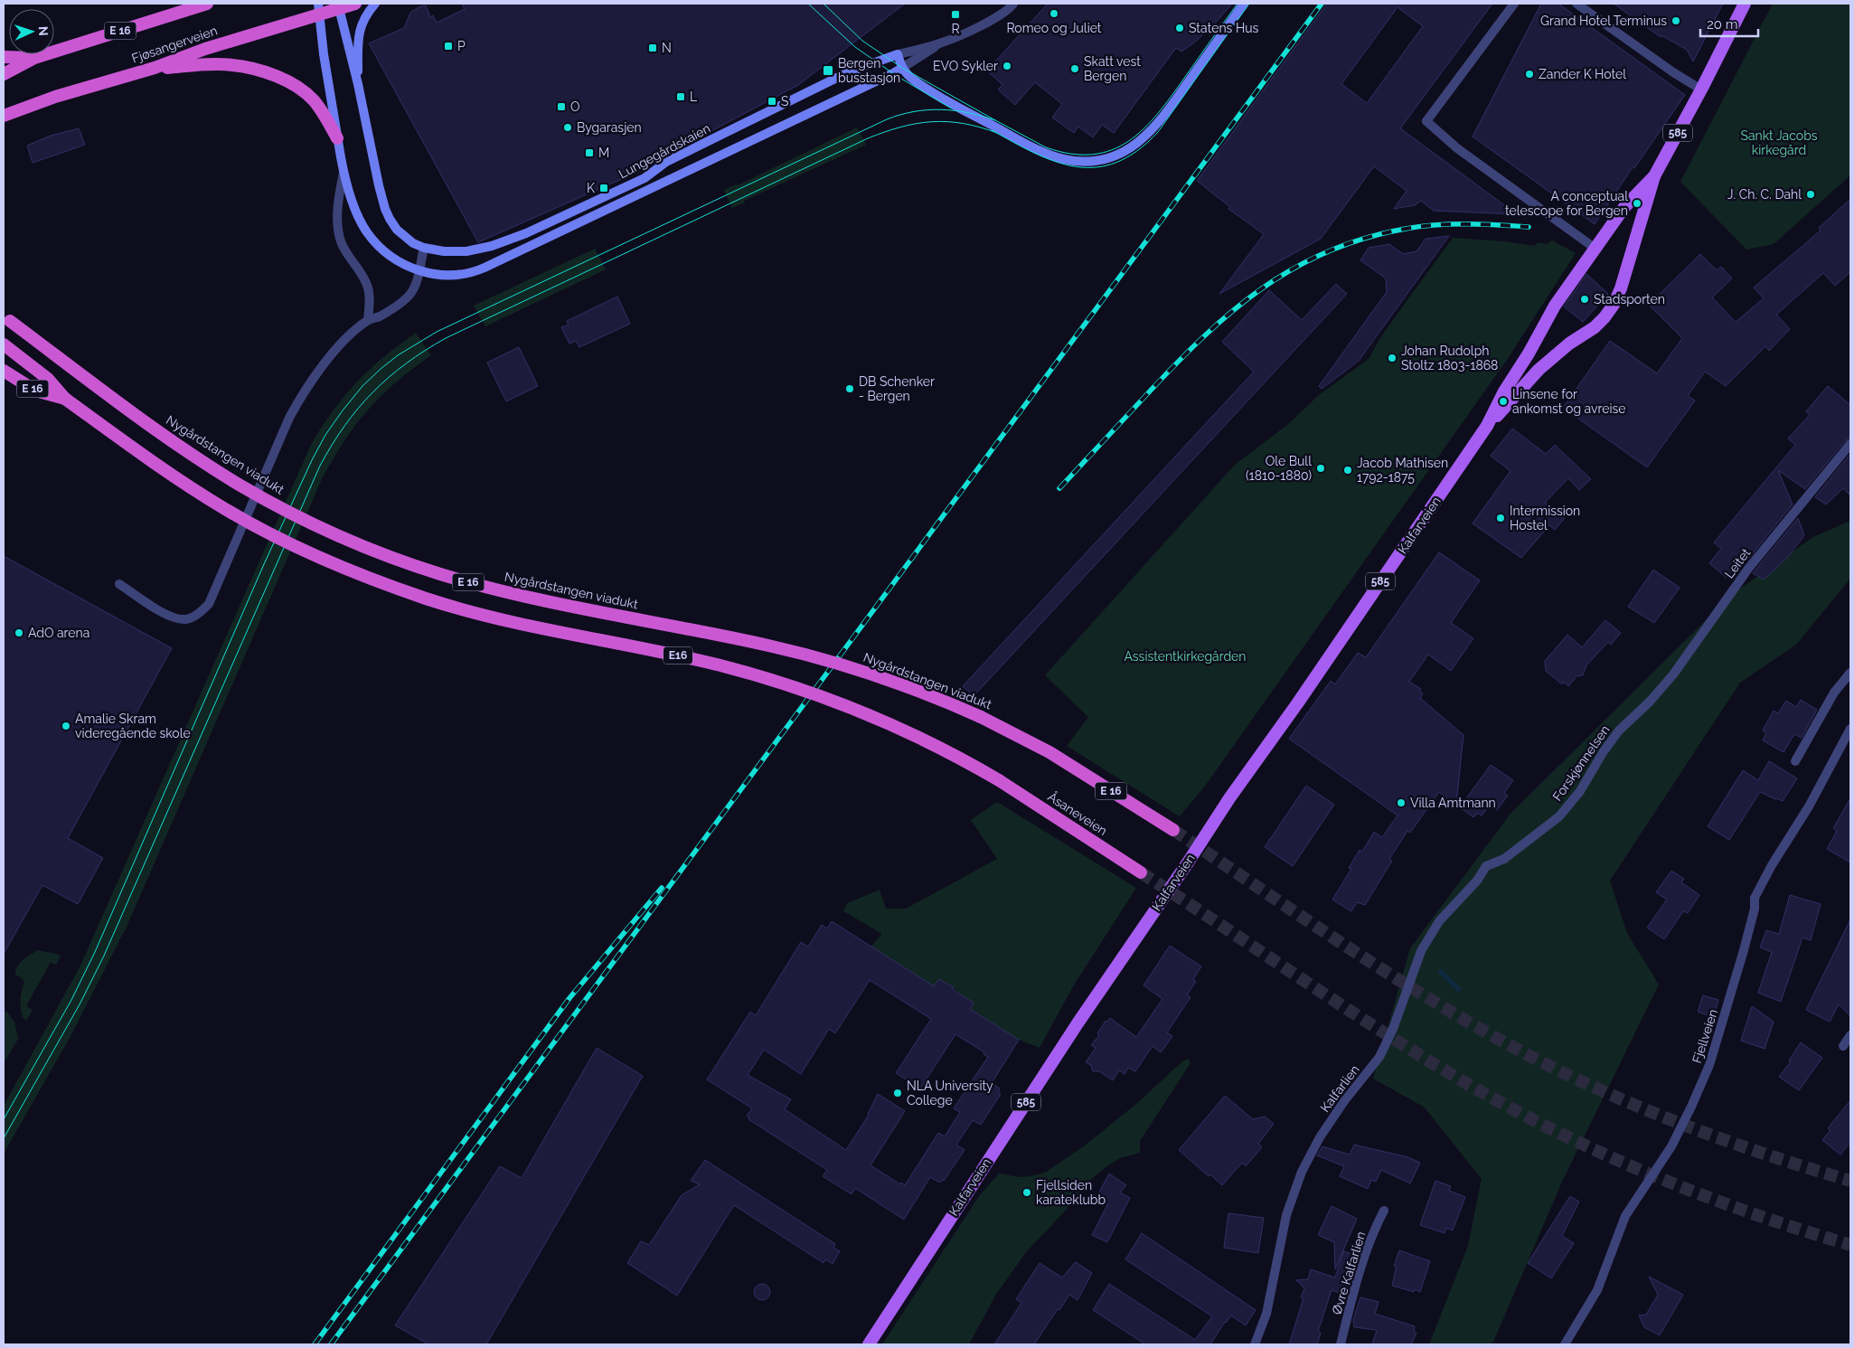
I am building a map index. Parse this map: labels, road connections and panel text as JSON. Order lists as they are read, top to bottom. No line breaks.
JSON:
{"streets":{"highway":["E 16","Fjøsangerveien","Nygårdstangen viadukt","E16","Åsaneveien"],"main road":["585","Lungegårdskaien","Kalfarveien"],"street":["Leitet","Forskjønnelsen","Fjellveien","Kalfarlien","Øvre Kalfarlien"]},"crossings":[["E 16","Åsaneveien"],["Fjøsangerveien","Lungegårdskaien"],["585","Kalfarveien"],["Leitet","Forskjønnelsen"],["Forskjønnelsen","Kalfarlien"]],"parks":["Sankt Jacobs kirkegård","Assistentkirkegården"],"places":{"other":["Romeo og Juliet","Grand Hotel Terminus","Statens Hus","EVO Sykler","Skatt vest Bergen","Zander K Hotel","Bygarasjen","J. Ch. C. Dahl","A conceptual telescope for Bergen","Stadsporten","Johan Rudolph Stoltz 1803-1868","DB Schenker - Bergen","Linsene for ankomst og avreise","Ole Bull (1810-1880)","Jacob Mathisen 1792-1875","Intermission Hostel","AdO arena","Amalie Skram videregående skole","Villa Amtmann","NLA University College","Fjellsiden karateklubb"],"transit":["R","P","N","Bergen busstasjon","L","S","O","M","K"]},"scale_bar":"20 m","north":"right"}
